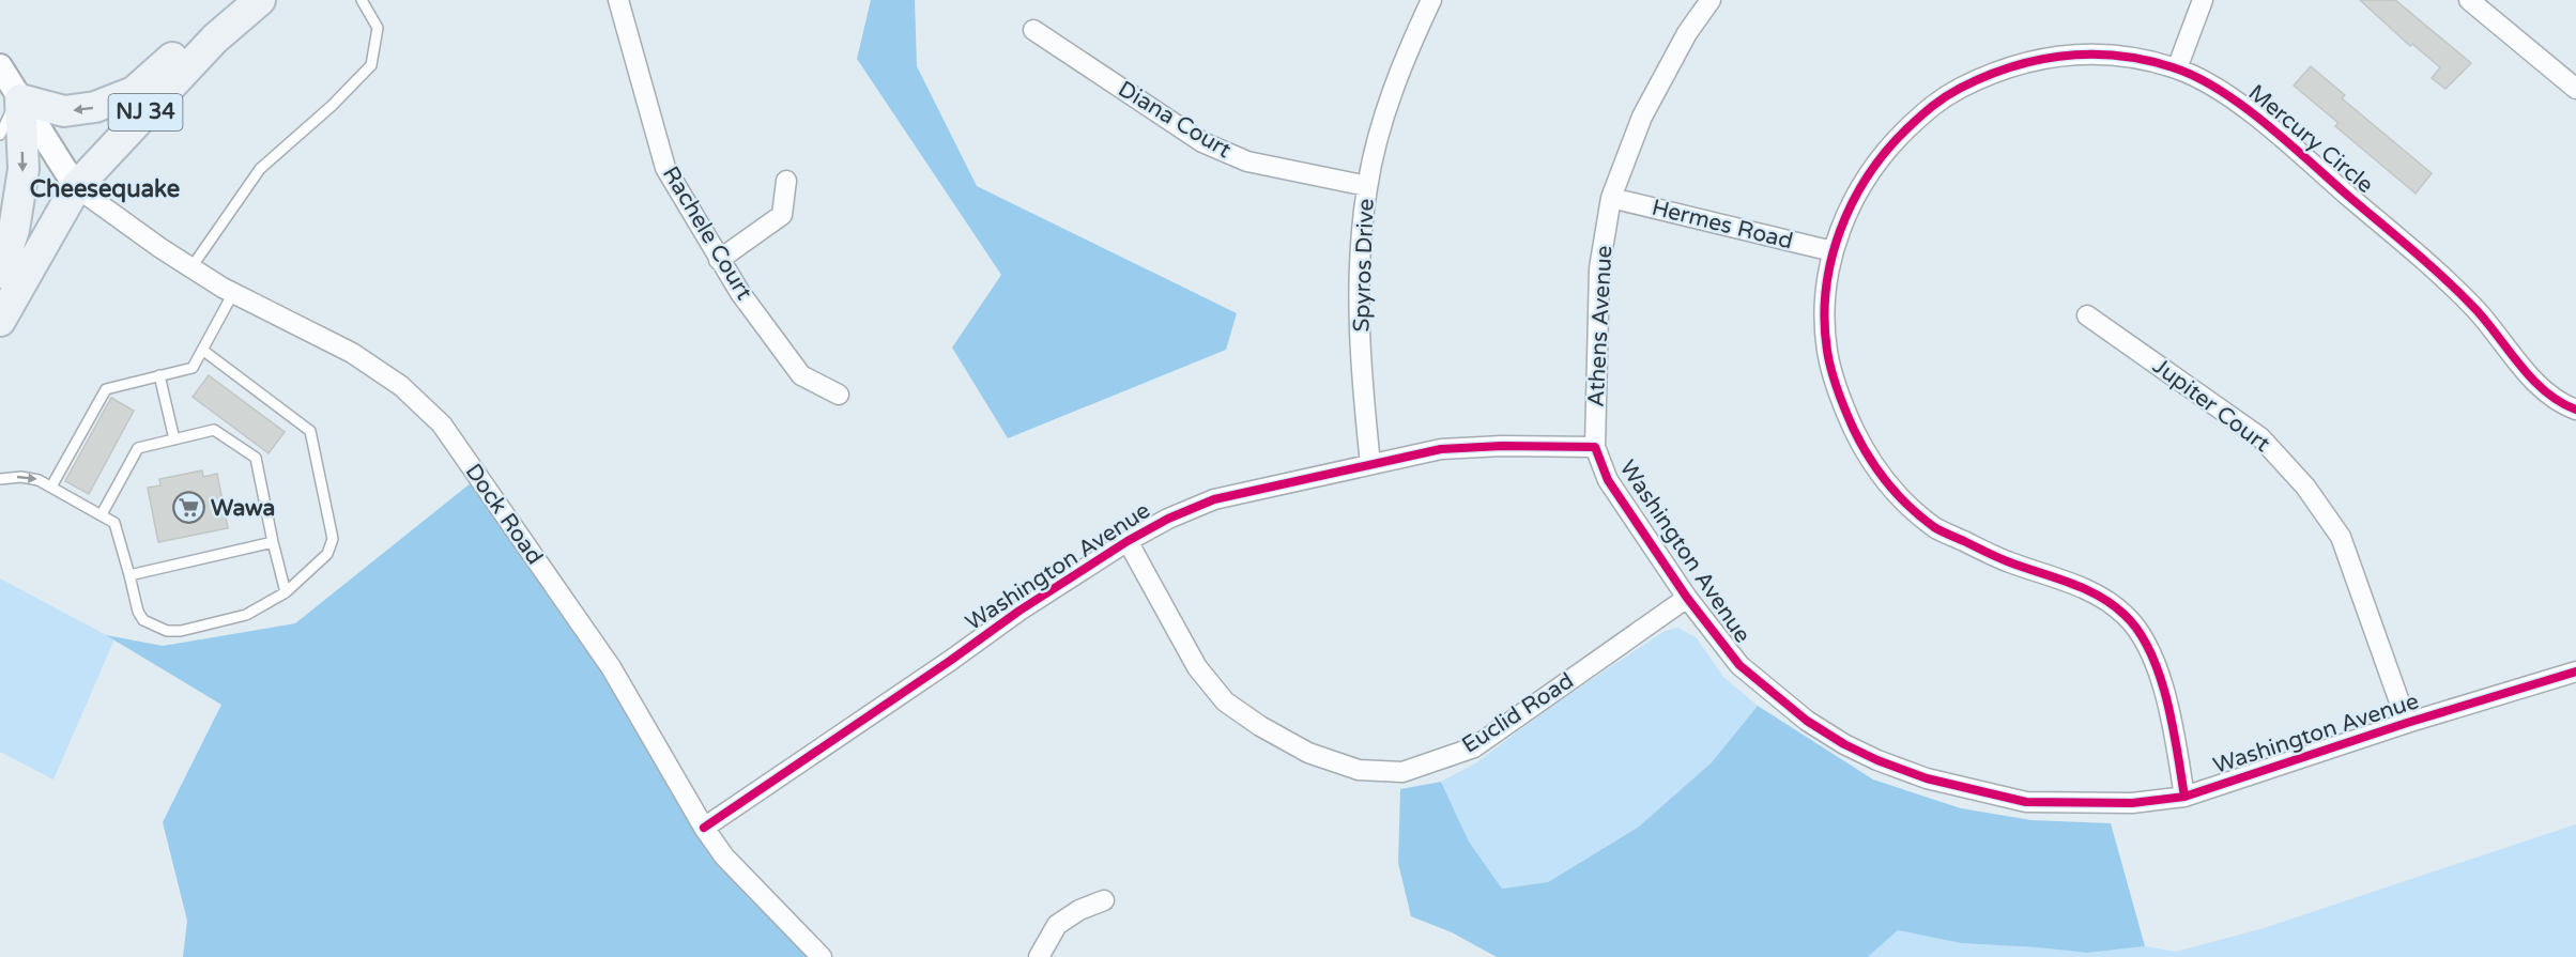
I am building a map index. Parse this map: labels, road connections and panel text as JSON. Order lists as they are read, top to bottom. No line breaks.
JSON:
{"streets":{"main road":["NJ 34"],"street":["Diana Court","Mercury Circle","Hermes Road","Rachele Court","Spyros Drive","Athens Avenue","Jupiter Court","Dock Road","Washington Avenue","Euclid Road"]},"crossings":[["NJ 34","Dock Road"],["Diana Court","Spyros Drive"],["Mercury Circle","Hermes Road"],["Mercury Circle","Washington Avenue"],["Hermes Road","Athens Avenue"],["Spyros Drive","Washington Avenue"],["Athens Avenue","Washington Avenue"],["Jupiter Court","Washington Avenue"],["Dock Road","Washington Avenue"],["Washington Avenue","Euclid Road"]],"districts":["Cheesequake"],"places":{"supermarket":["Wawa"]}}
